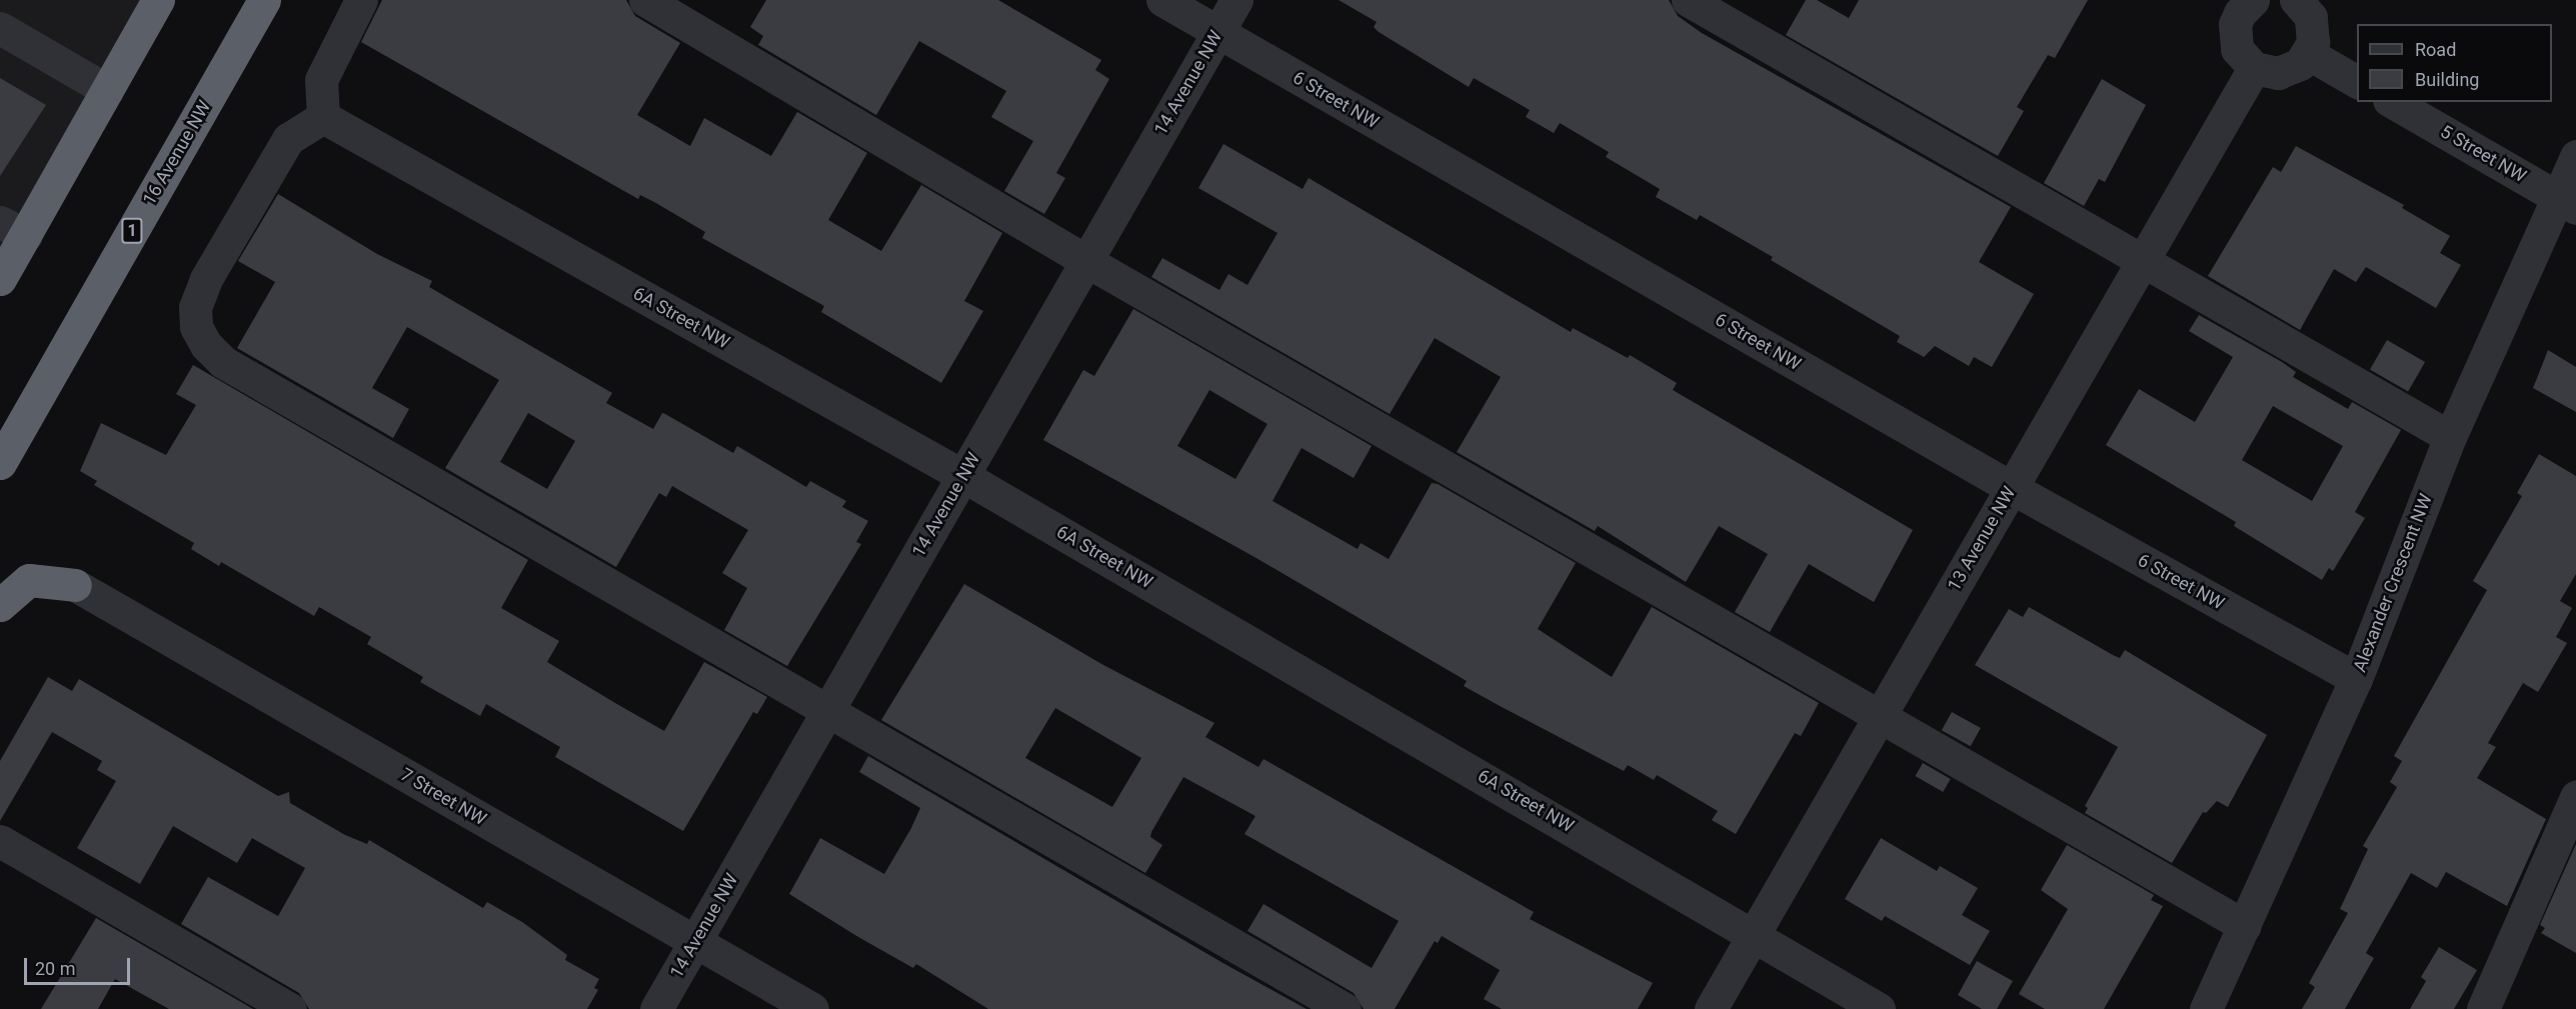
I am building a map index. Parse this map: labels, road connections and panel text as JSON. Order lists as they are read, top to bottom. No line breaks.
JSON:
{"streets":{"highway":["16 Avenue NW","1"],"street":["14 Avenue NW","6 Street NW","5 Street NW","6A Street NW","13 Avenue NW","Alexander Crescent NW","7 Street NW"]},"crossings":[["14 Avenue NW","6 Street NW"],["14 Avenue NW","6A Street NW"],["14 Avenue NW","7 Street NW"],["6 Street NW","13 Avenue NW"],["6 Street NW","Alexander Crescent NW"],["5 Street NW","Alexander Crescent NW"],["6A Street NW","13 Avenue NW"]],"legend":["Road","Building"],"scale_bar":"20 m"}
